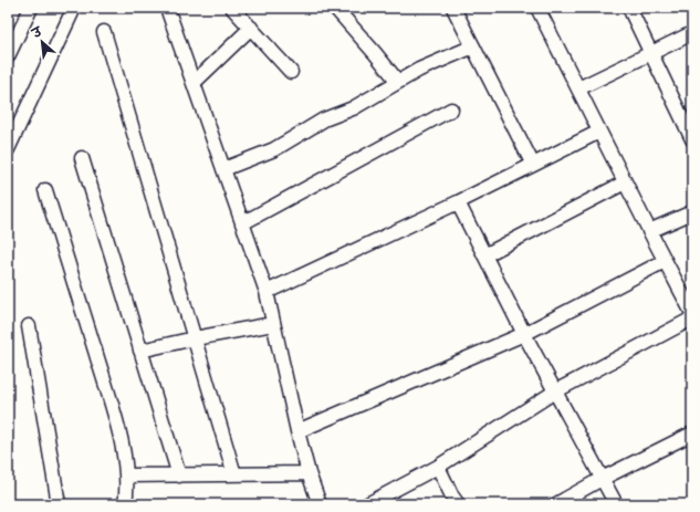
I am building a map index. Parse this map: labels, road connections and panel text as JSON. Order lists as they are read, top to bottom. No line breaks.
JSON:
{"north":"top left"}
